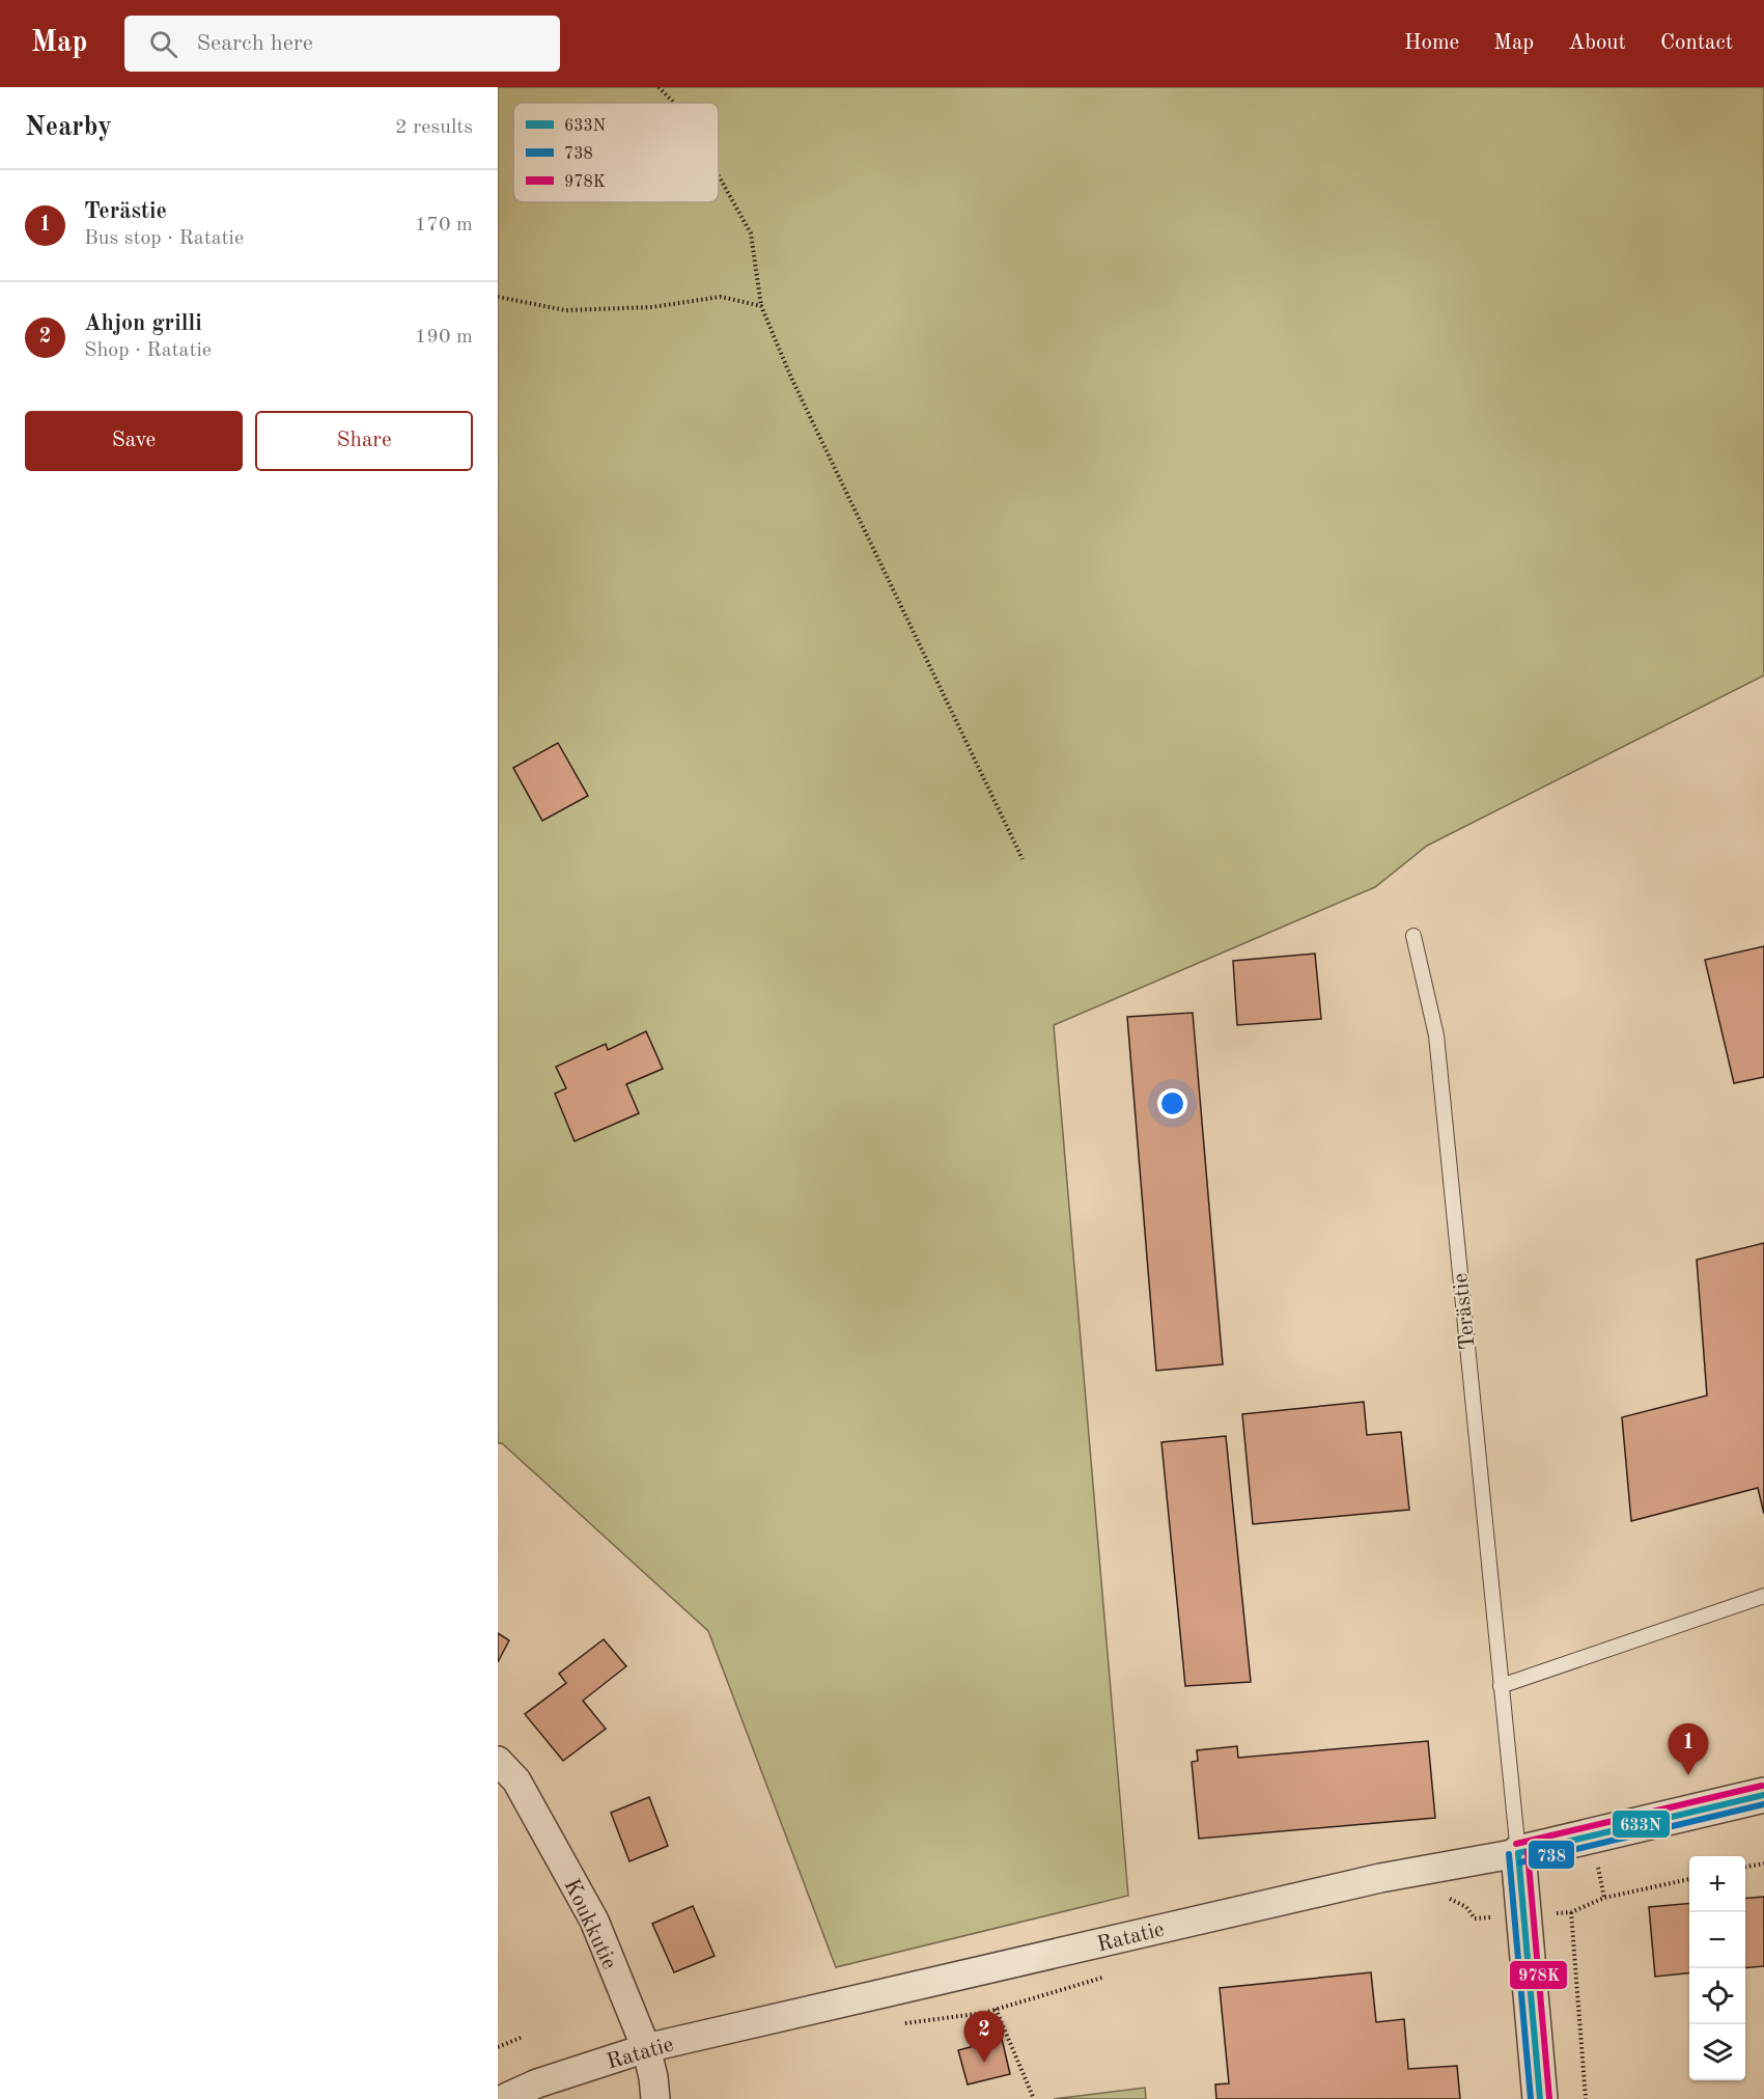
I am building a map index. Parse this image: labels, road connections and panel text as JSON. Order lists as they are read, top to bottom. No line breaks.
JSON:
{"streets":{"street":["Terästie","Koukkutie","Ratatie"]},"crossings":[["Terästie","Ratatie"],["Koukkutie","Ratatie"]],"lines":["transit line 978K","transit line 633N","transit line 738"],"legend":["633N","738","978K"],"page":{"header":"Map","search":"Search here","nav":["Home","Map","About","Contact"],"heading":["Nearby","2 results"],"list":[{"mark":"1","name":"Terästie","note":"Bus stop · Ratatie","value":"170 m"},{"mark":"2","name":"Ahjon grilli","note":"Shop · Ratatie","value":"190 m"}],"buttons":["Save","Share"],"pins":["1","2"],"map_buttons":["+","−"]}}
